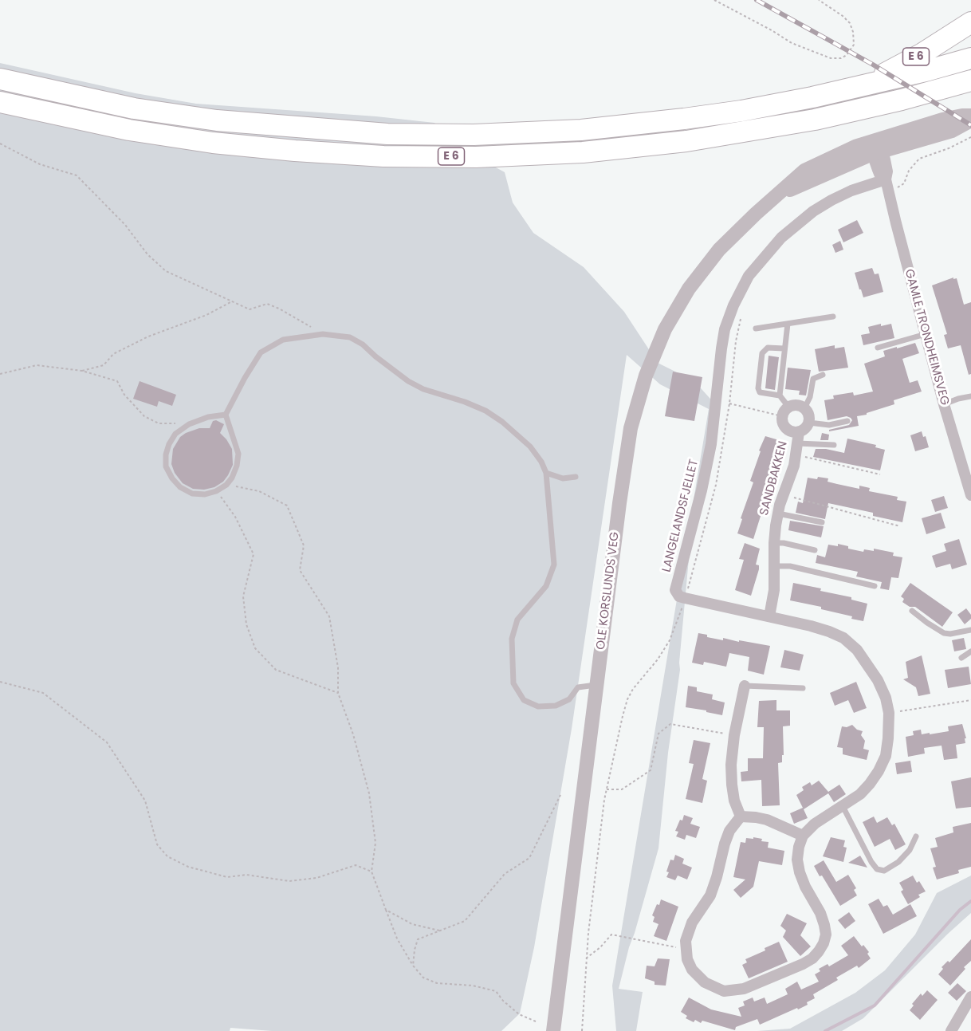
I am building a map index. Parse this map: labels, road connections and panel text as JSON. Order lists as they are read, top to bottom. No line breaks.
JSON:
{"streets":{"highway":["E 6"],"street":["GAMLE TRONDHEIMSVEG","SANDBAKKEN","LANGELANDSFJELLET","OLE KORSLUNDS VEG"]},"crossings":[["GAMLE TRONDHEIMSVEG","LANGELANDSFJELLET"],["GAMLE TRONDHEIMSVEG","OLE KORSLUNDS VEG"]]}
